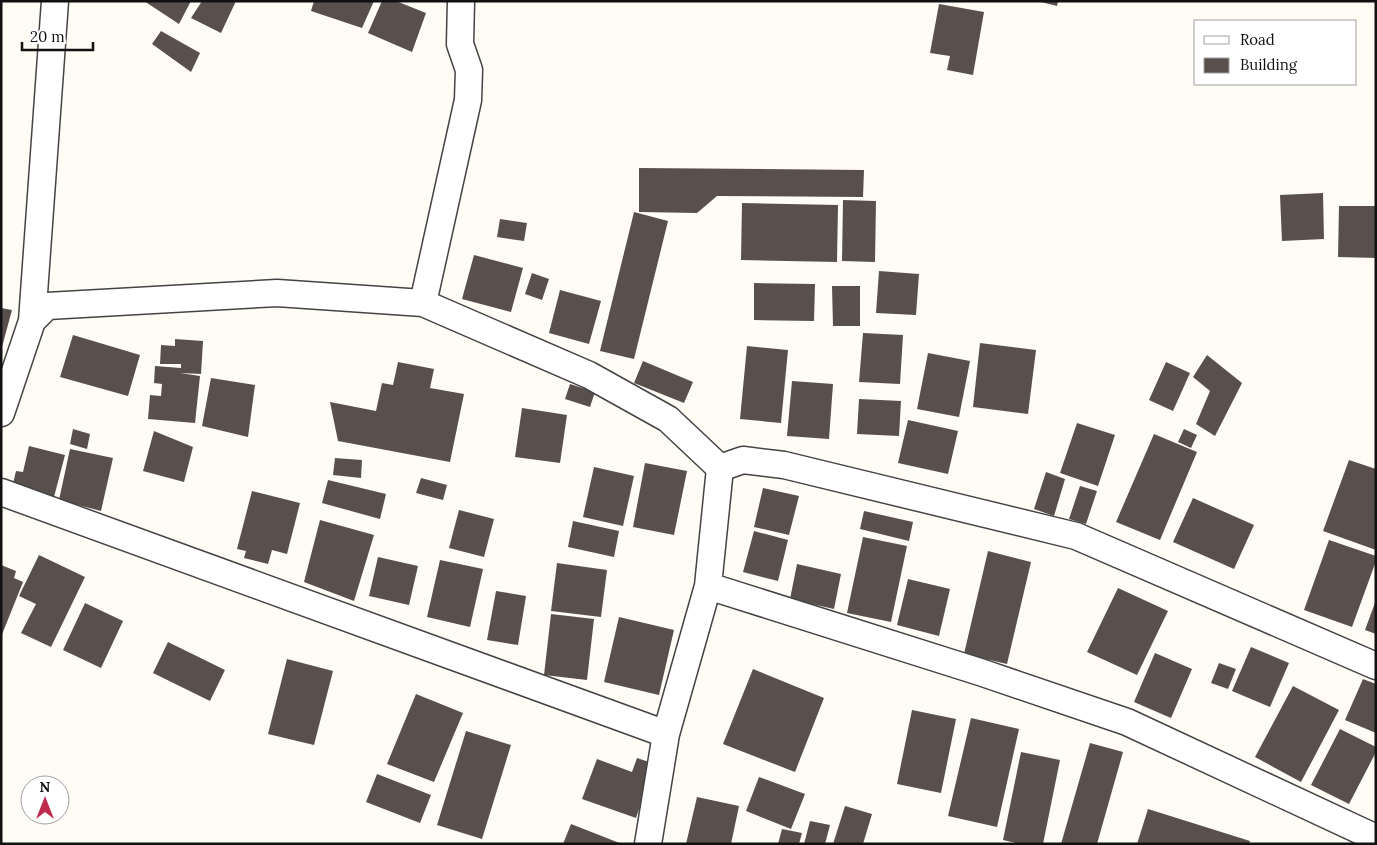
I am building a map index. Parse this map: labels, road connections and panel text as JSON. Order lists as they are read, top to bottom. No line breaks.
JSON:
{"legend":["Road","Building"],"scale_bar":"20 m","north":"top"}
